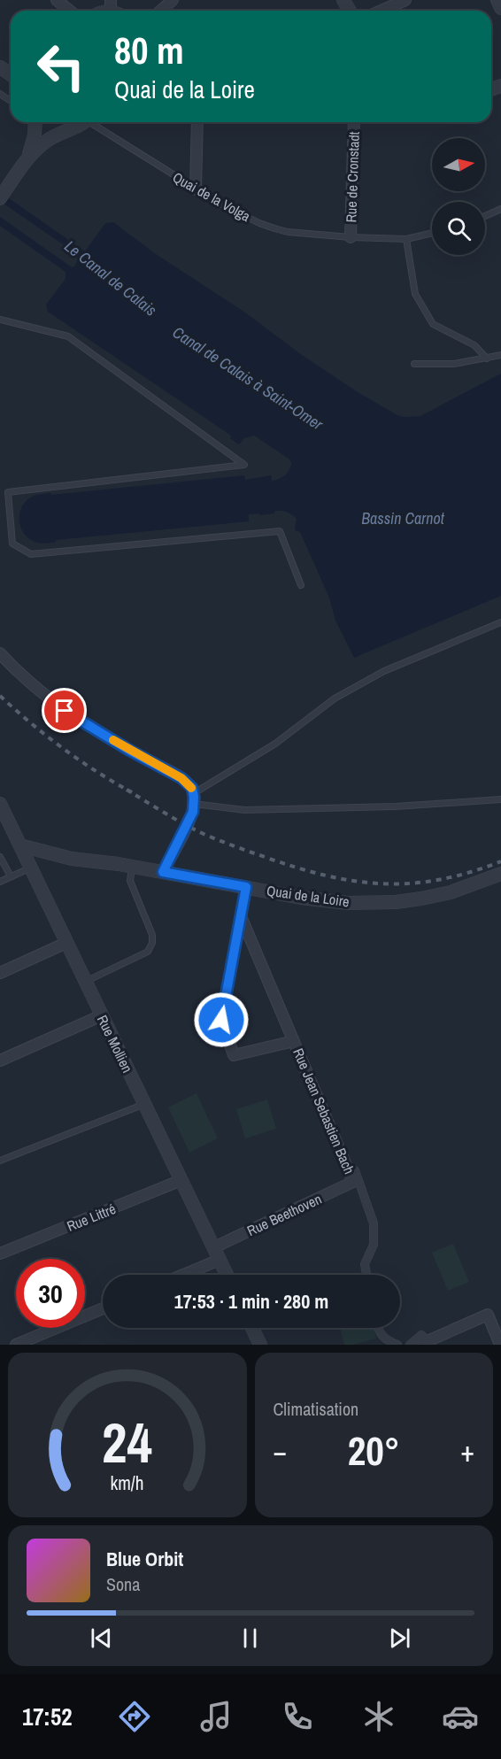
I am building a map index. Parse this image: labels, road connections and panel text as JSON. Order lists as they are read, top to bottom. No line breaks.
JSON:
{"streets":{"street":["Rue de Cronstadt","Quai de la Loire","Rue Mollien","Rue Jean Sebastien Bach","Rue Beethoven","Rue Littré"],"lane":["Quai de la Volga"]},"crossings":[["Rue de Cronstadt","Quai de la Volga"],["Quai de la Loire","Rue Mollien"],["Quai de la Loire","Rue Jean Sebastien Bach"],["Rue Mollien","Rue Beethoven"],["Rue Mollien","Rue Littré"],["Rue Jean Sebastien Bach","Rue Beethoven"]],"water":["Le Canal de Calais","Canal de Calais à Saint-Omer","Bassin Carnot"],"north":"right","page":{"turn":["80 m","Quai de la Loire"],"limit":"30","trip":"17:53 · 1 min · 280 m","tile":"Climatisation","heat":["−","20°","+"],"song":["Blue Orbit","Sona"],"tabs":"17:52","gauge":["24","km/h"]}}
